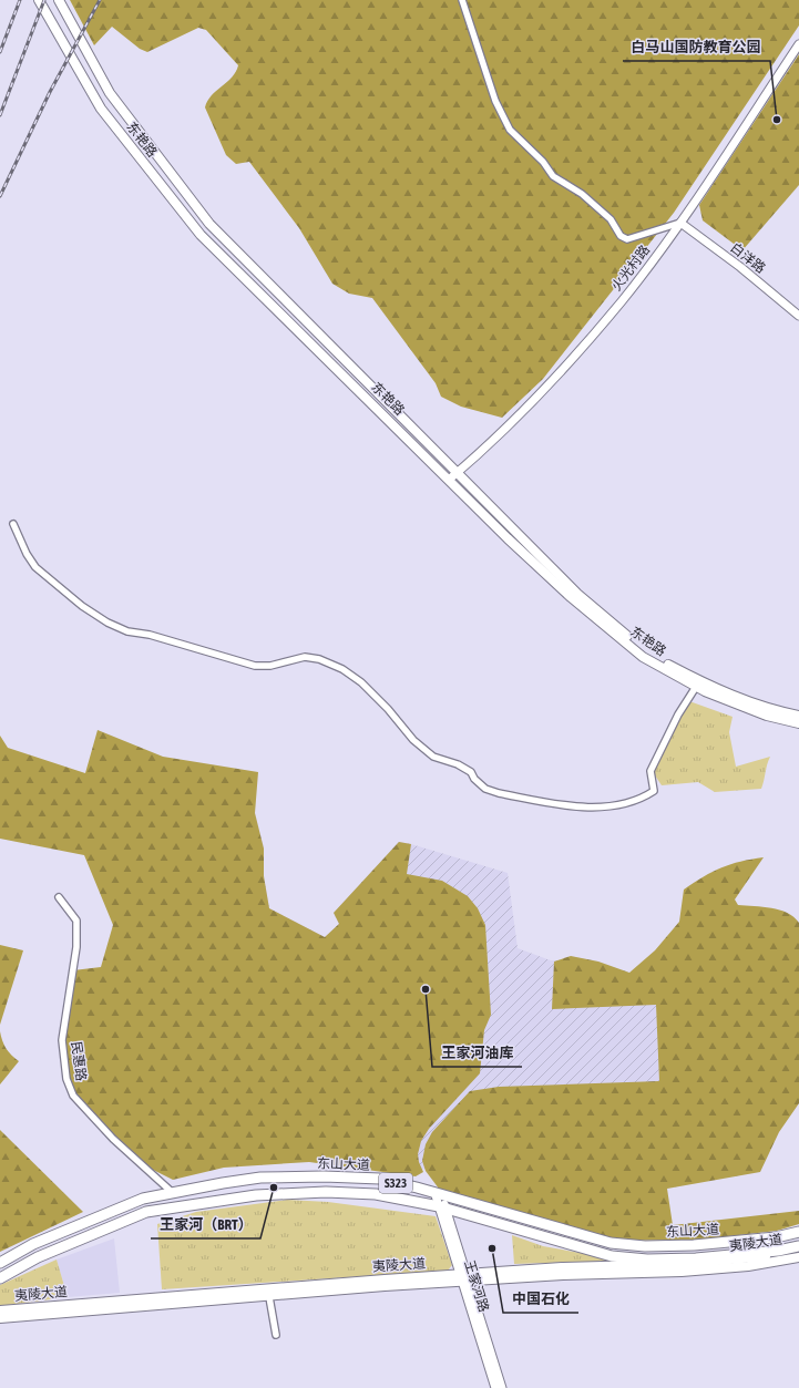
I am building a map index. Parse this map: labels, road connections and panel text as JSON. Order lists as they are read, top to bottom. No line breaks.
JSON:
{"streets":{"main road":["东艳路","东山大道","S323","夷陵大道"],"street":["白洋路","火光村路","民惠路","王家河路"]},"crossings":[["东艳路","火光村路"],["白洋路","火光村路"],["民惠路","东山大道"],["东山大道","王家河路"],["夷陵大道","王家河路"]],"places":["白马山国防教育公园","王家河油库","王家河（BRT）","中国石化"]}
